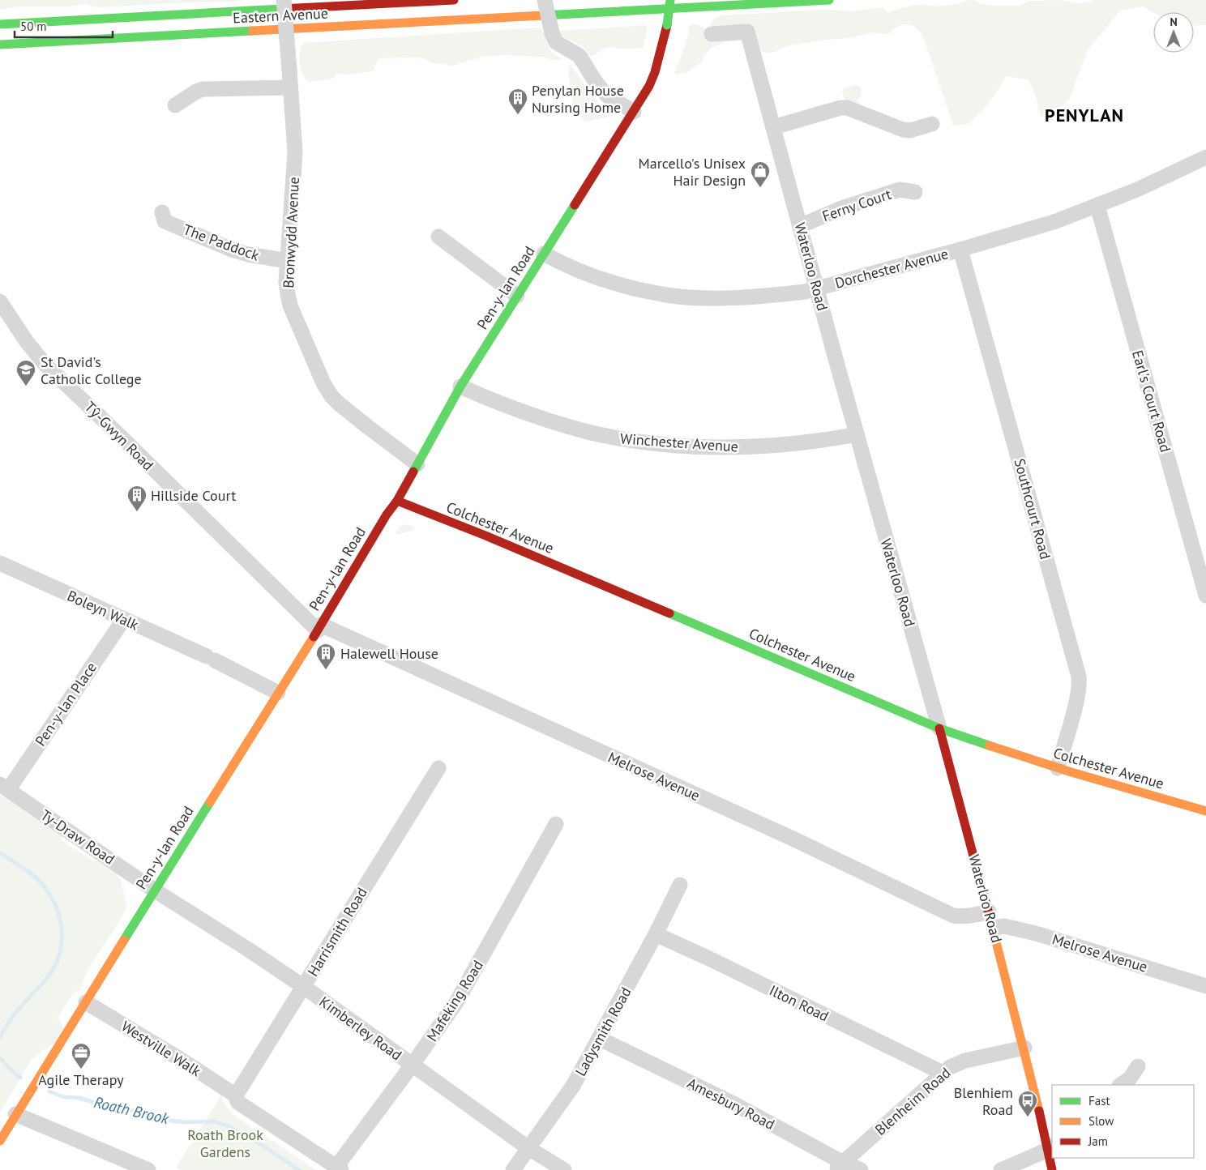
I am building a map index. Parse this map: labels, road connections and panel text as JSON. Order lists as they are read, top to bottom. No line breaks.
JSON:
{"streets":{"main road":["Eastern Avenue","Waterloo Road","Pen-y-lan Road","Colchester Avenue"],"street":["Ferny Court","Bronwydd Avenue","The Paddock","Dorchester Avenue","Earl's Court Road","Tŷ-Gwyn Road","Winchester Avenue","Southcourt Road","Boleyn Walk","Pen-y-lan Place","Melrose Avenue","Ty-Draw Road","Harrismith Road","Mafeking Road","Ilton Road","Kimberley Road","Ladysmith Road","Westville Walk","Blenheim Road","Amesbury Road"]},"crossings":[["Ferny Court","Waterloo Road"],["Bronwydd Avenue","The Paddock"],["Bronwydd Avenue","Pen-y-lan Road"],["Waterloo Road","Dorchester Avenue"],["Waterloo Road","Winchester Avenue"],["Waterloo Road","Colchester Avenue"],["Waterloo Road","Melrose Avenue"],["Waterloo Road","Blenheim Road"],["Dorchester Avenue","Pen-y-lan Road"],["Dorchester Avenue","Earl's Court Road"],["Dorchester Avenue","Southcourt Road"],["Pen-y-lan Road","Tŷ-Gwyn Road"],["Pen-y-lan Road","Winchester Avenue"],["Pen-y-lan Road","Colchester Avenue"],["Pen-y-lan Road","Boleyn Walk"],["Pen-y-lan Road","Melrose Avenue"],["Pen-y-lan Road","Ty-Draw Road"],["Pen-y-lan Road","Kimberley Road"],["Pen-y-lan Road","Westville Walk"],["Tŷ-Gwyn Road","Melrose Avenue"],["Southcourt Road","Colchester Avenue"],["Boleyn Walk","Pen-y-lan Place"],["Pen-y-lan Place","Ty-Draw Road"],["Ty-Draw Road","Kimberley Road"],["Harrismith Road","Kimberley Road"],["Harrismith Road","Westville Walk"],["Mafeking Road","Kimberley Road"],["Mafeking Road","Westville Walk"],["Ilton Road","Ladysmith Road"],["Ilton Road","Blenheim Road"],["Kimberley Road","Ladysmith Road"],["Ladysmith Road","Amesbury Road"],["Blenheim Road","Amesbury Road"]],"districts":["PENYLAN"],"water":["Roath Brook"],"parks":["Roath Brook Gardens"],"places":{"building":["Penylan House Nursing Home","Hillside Court","Halewell House"],"shop":["Marcello's Unisex Hair Design"],"school or university":["St David's Catholic College"],"office":["Agile Therapy"],"bus stop":["Blenhiem Road"]},"legend":["Fast","Slow","Jam"],"scale_bar":"50 m","north":"top"}
